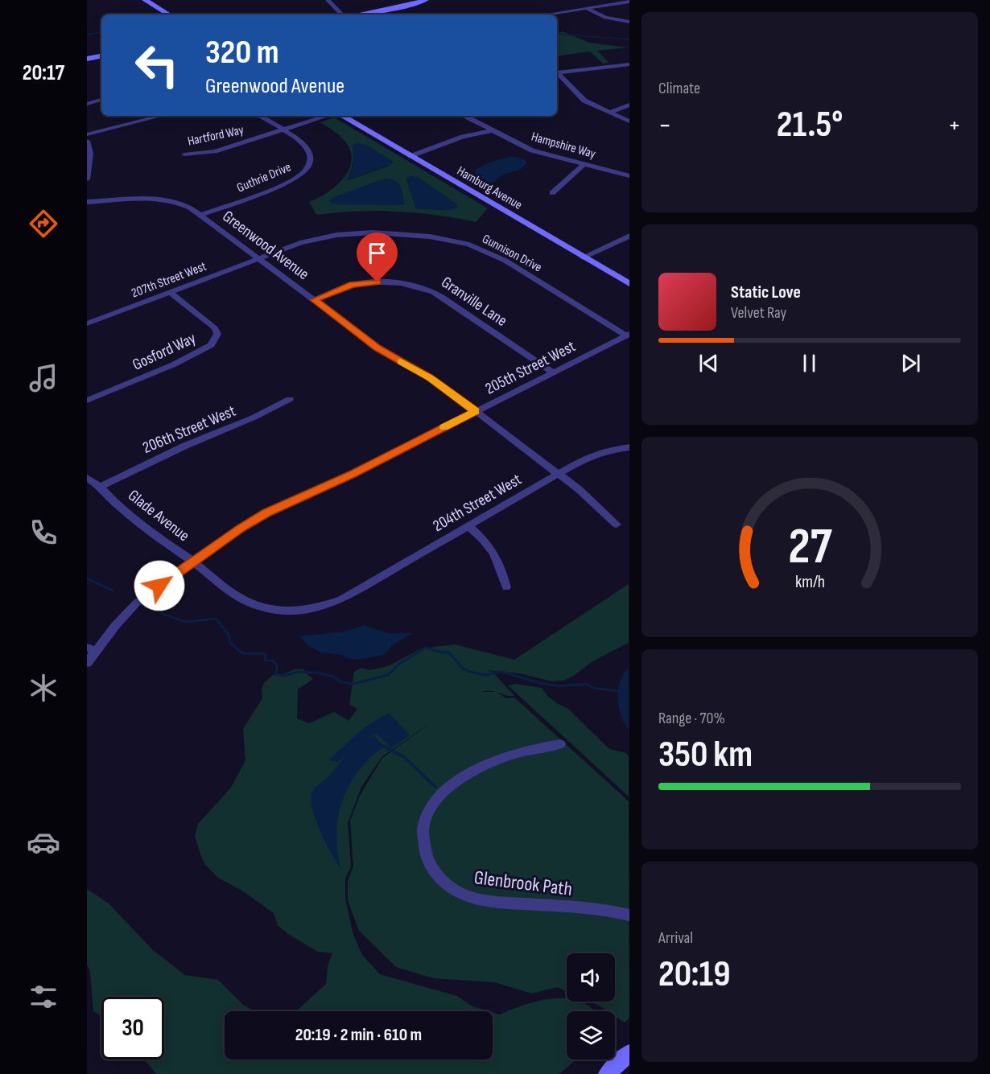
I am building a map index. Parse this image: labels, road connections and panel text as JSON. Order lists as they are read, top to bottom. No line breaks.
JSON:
{"streets":{"street":["Hartford Way","Hampshire Way","Guthrie Drive","Hamburg Avenue","Greenwood Avenue","Gunnison Drive","207th Street West","Granville Lane","Gosford Way","205th Street West","206th Street West","204th Street West","Glade Avenue","Glenbrook Path"]},"crossings":[["Hartford Way","Guthrie Drive"],["Guthrie Drive","Greenwood Avenue"],["Greenwood Avenue","Gunnison Drive"],["Greenwood Avenue","207th Street West"],["Greenwood Avenue","Granville Lane"],["Greenwood Avenue","205th Street West"],["Greenwood Avenue","204th Street West"],["Gunnison Drive","207th Street West"],["Gunnison Drive","205th Street West"],["207th Street West","Gosford Way"],["Granville Lane","205th Street West"],["205th Street West","Glade Avenue"],["206th Street West","Glade Avenue"],["204th Street West","Glade Avenue"]],"page":{"tabs":"20:17","tile":["Climate",["Range · 70%","350 km"],["Arrival","20:19"]],"turn":["320 m","Greenwood Avenue"],"heat":["−","21.5°","+"],"song":["Static Love","Velvet Ray"],"limit":"30","trip":"20:19 · 2 min · 610 m","gauge":["27","km/h"]}}
